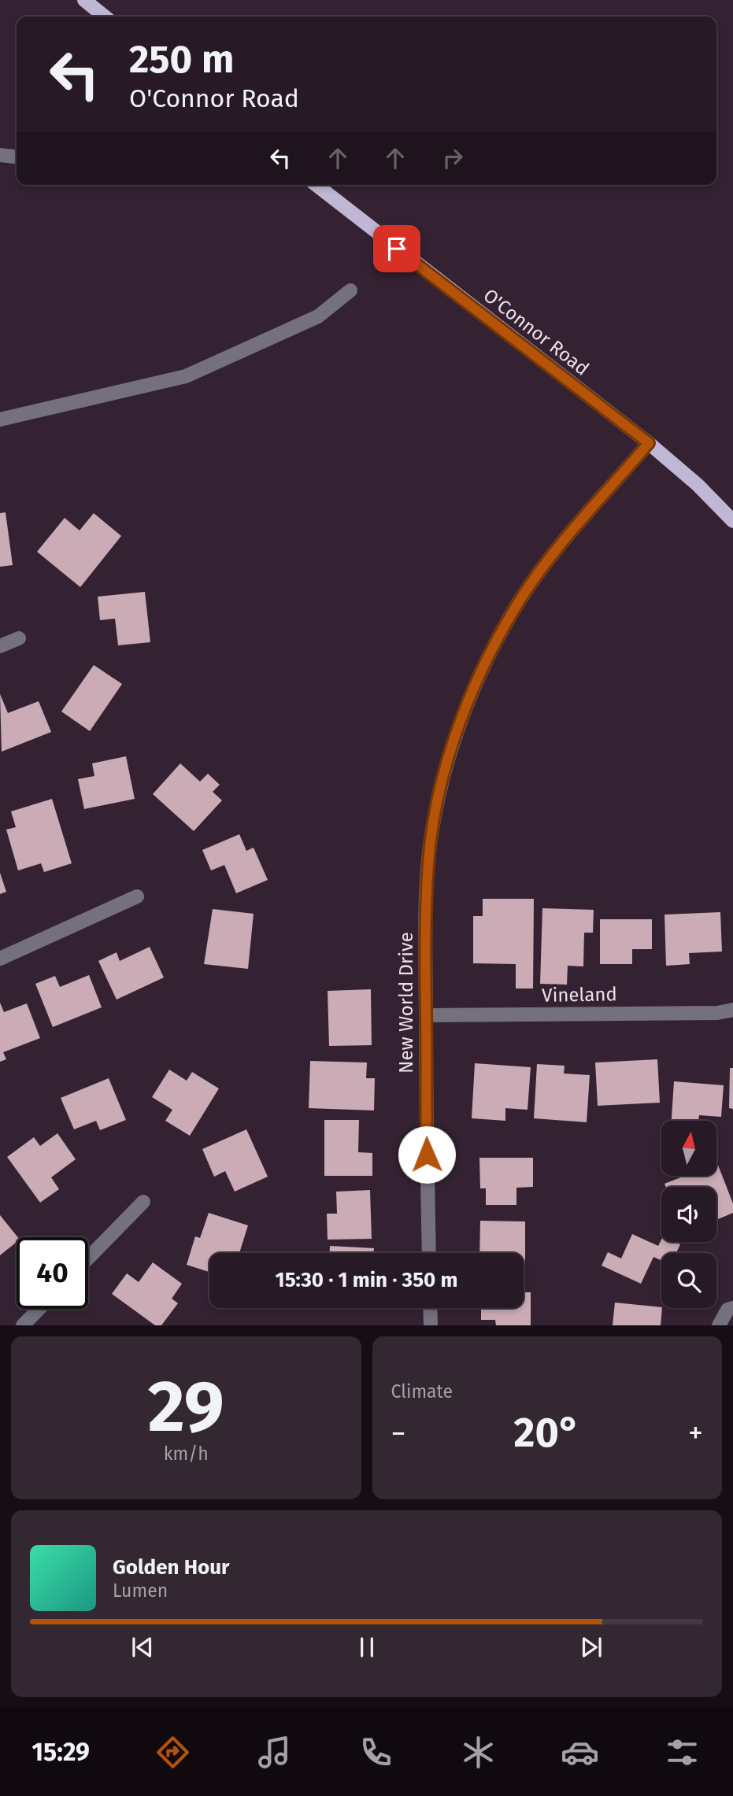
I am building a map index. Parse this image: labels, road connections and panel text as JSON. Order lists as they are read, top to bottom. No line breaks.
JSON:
{"streets":{"main road":["O'Connor Road"],"street":["Vineland","New World Drive"]},"crossings":[["O'Connor Road","New World Drive"],["Vineland","New World Drive"]],"north":"top","page":{"turn":["250 m","O'Connor Road"],"limit":"40","trip":"15:30 · 1 min · 350 m","tile":[["29","km/h"],"Climate"],"heat":["−","20°","+"],"song":["Golden Hour","Lumen"],"tabs":"15:29"}}
